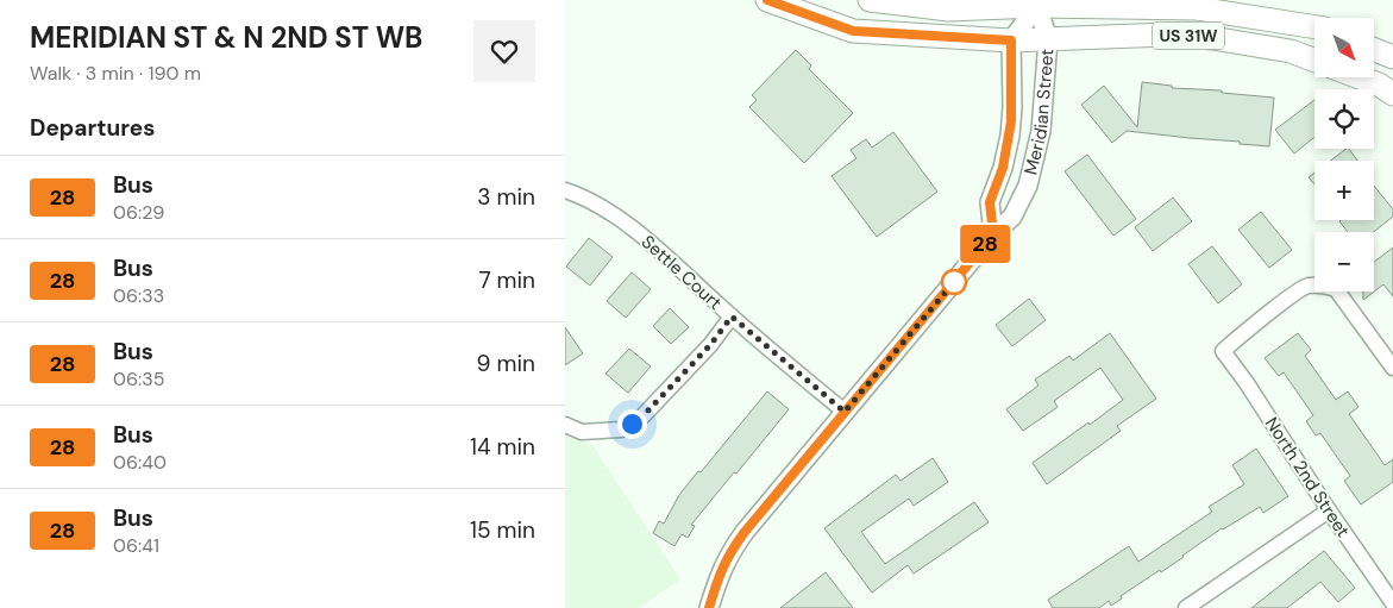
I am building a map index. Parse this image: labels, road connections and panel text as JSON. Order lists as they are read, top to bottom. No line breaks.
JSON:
{"streets":{"main road":["US 31W"],"street":["Meridian Street","Settle Court","North 2nd Street"]},"crossings":[["US 31W","Meridian Street"],["Meridian Street","Settle Court"]],"lines":["bus line 28"],"north":"bottom right","page":{"heading":[["MERIDIAN ST & N 2ND ST WB","Walk · 3 min · 190 m"],"Departures"],"on_map":"28","map_buttons":["+","−"],"list":[{"mark":"28","name":"Bus","note":"06:29","value":"3 min"},{"mark":"28","name":"Bus","note":"06:33","value":"7 min"},{"mark":"28","name":"Bus","note":"06:35","value":"9 min"},{"mark":"28","name":"Bus","note":"06:40","value":"14 min"},{"mark":"28","name":"Bus","note":"06:41","value":"15 min"}]}}
